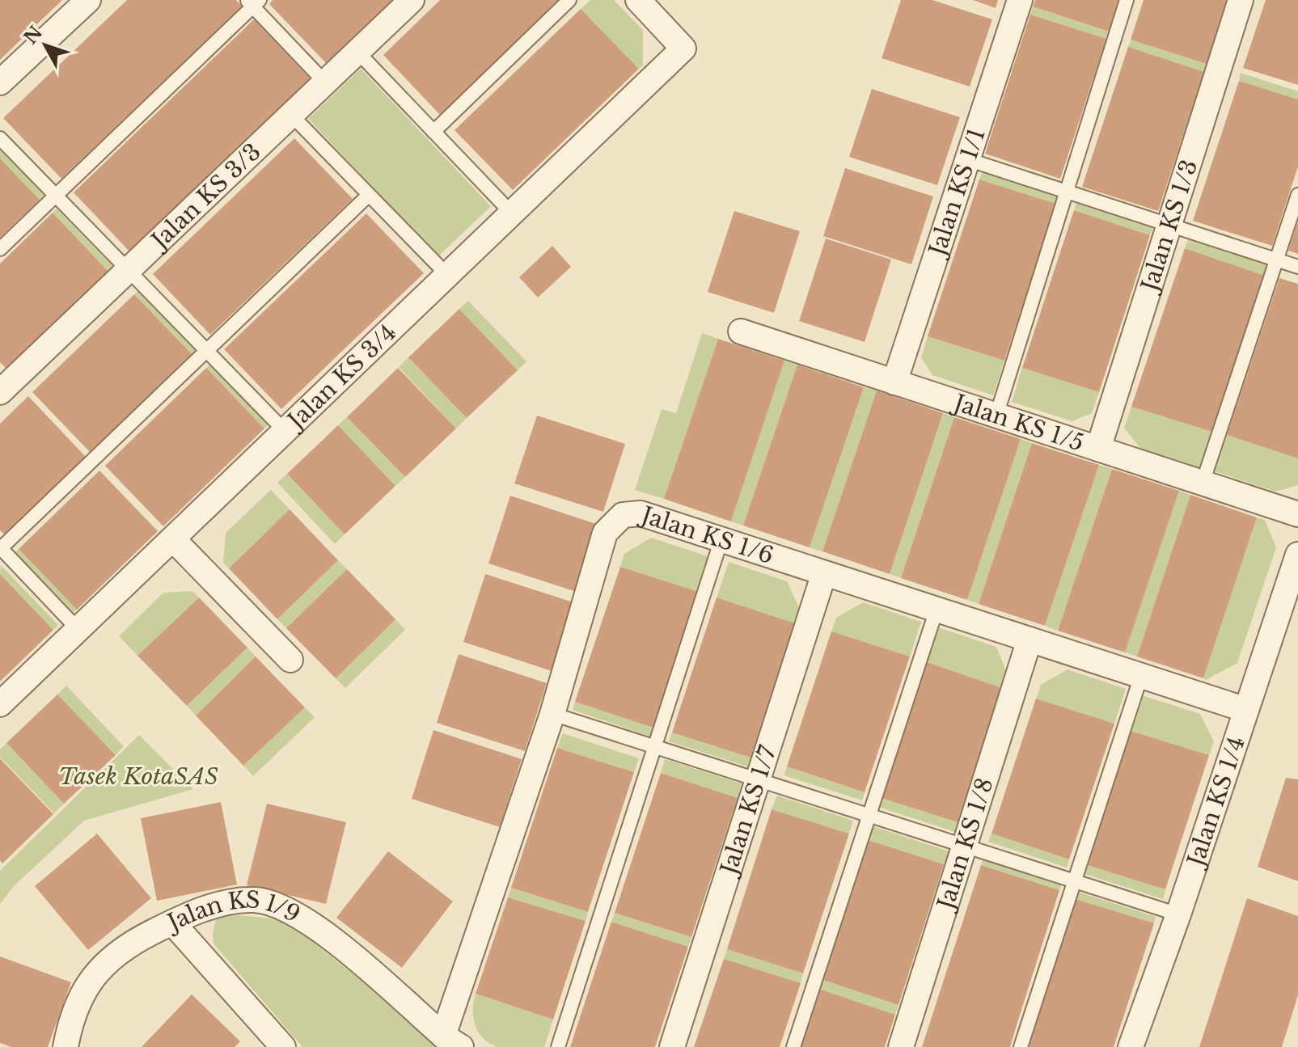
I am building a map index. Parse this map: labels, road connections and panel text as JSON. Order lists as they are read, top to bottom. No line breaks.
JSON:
{"streets":{"street":["Jalan KS 1/1","Jalan KS 3/3","Jalan KS 1/3","Jalan KS 3/4","Jalan KS 1/5","Jalan KS 1/6","Jalan KS 1/4","Jalan KS 1/7","Jalan KS 1/8","Jalan KS 1/9"]},"crossings":[["Jalan KS 1/1","Jalan KS 1/5"],["Jalan KS 1/3","Jalan KS 1/5"],["Jalan KS 1/6","Jalan KS 1/4"],["Jalan KS 1/6","Jalan KS 1/7"],["Jalan KS 1/6","Jalan KS 1/8"],["Jalan KS 1/6","Jalan KS 1/9"]],"parks":["Tasek KotaSAS"],"north":"top left"}
